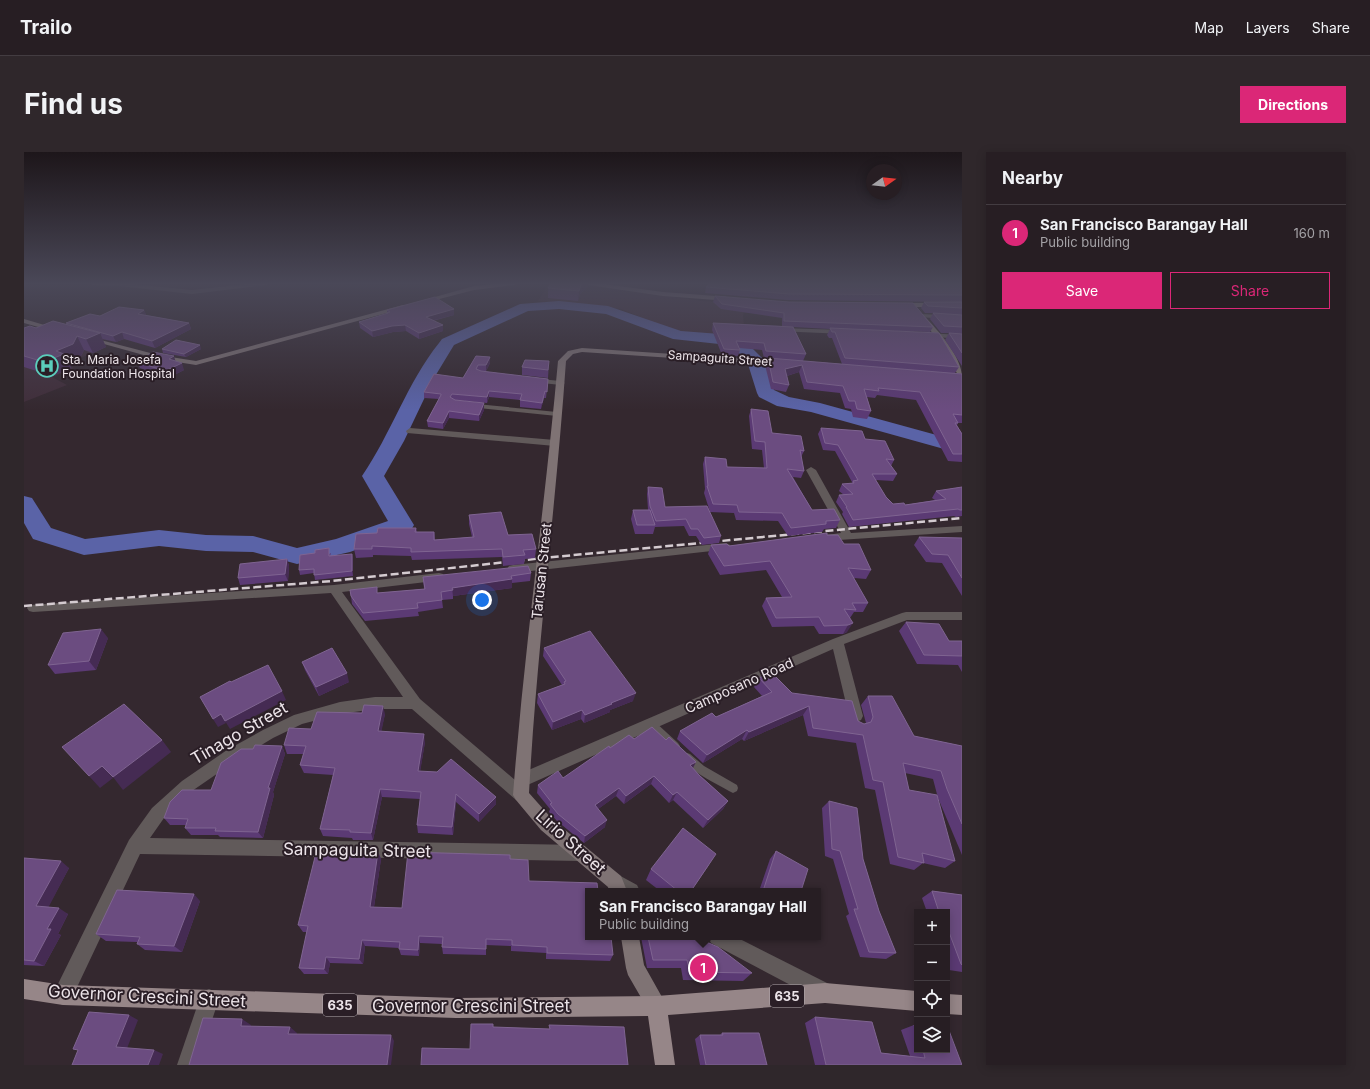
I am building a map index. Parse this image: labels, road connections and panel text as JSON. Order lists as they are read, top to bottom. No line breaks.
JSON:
{"streets":{"main road":["Governor Crescini Street","635"],"street":["Sampaguita Street","Tarusan Street","Camposano Road","Tinago Street","Lirio Street"]},"crossings":[["Sampaguita Street","Tarusan Street"],["Sampaguita Street","Tinago Street"],["Sampaguita Street","Lirio Street"],["Tarusan Street","Camposano Road"],["Tarusan Street","Lirio Street"],["Camposano Road","Lirio Street"],["Tinago Street","Governor Crescini Street"]],"places":{"hospital":["Sta. Maria Josefa Foundation Hospital"]},"north":"right","page":{"header":"Trailo","nav":["Map","Layers","Share"],"buttons":["Directions",["Save","Share"]],"title":"Find us","heading":"Nearby","list":[{"mark":"1","name":"San Francisco Barangay Hall","note":"Public building","value":"160 m"}],"popup":["San Francisco Barangay Hall","Public building"],"map_buttons":["+","−"],"pins":"1"}}
